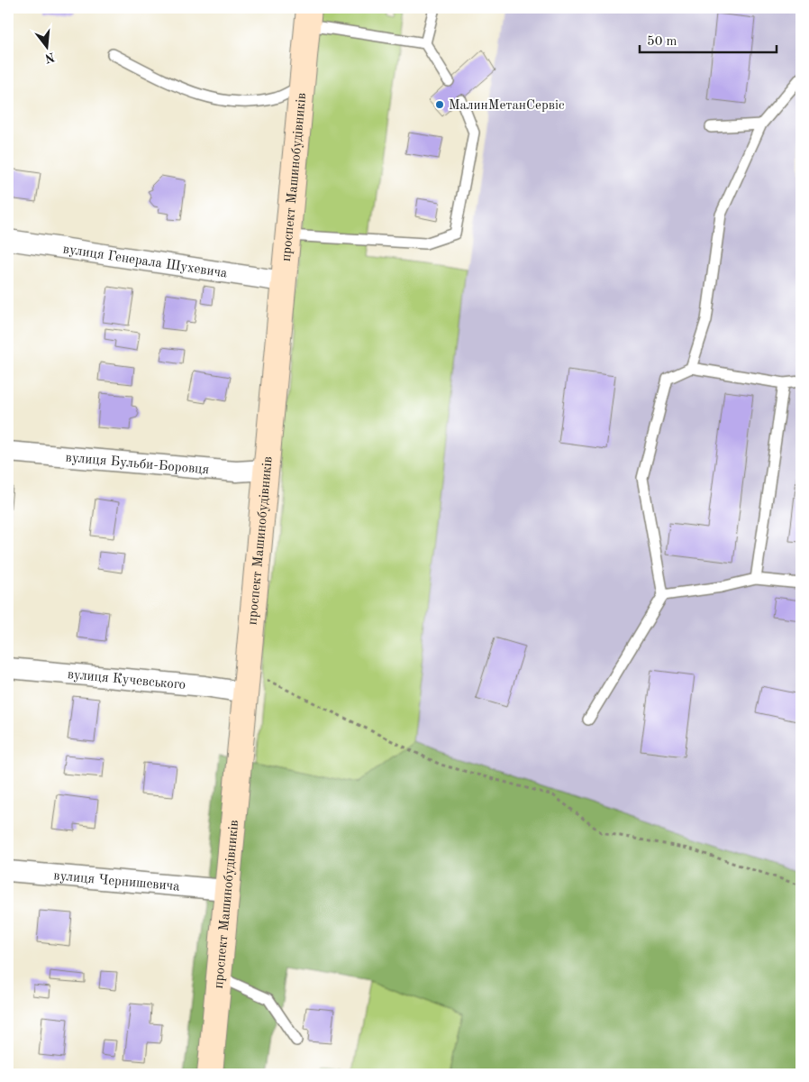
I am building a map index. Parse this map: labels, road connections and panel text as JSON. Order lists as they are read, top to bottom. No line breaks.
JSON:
{"streets":{"street":["проспект Машинобудівників","вулиця Генерала Шухевича","вулиця Бульби-Боровця","вулиця Кучевського","вулиця Чернишевича"]},"crossings":[["проспект Машинобудівників","вулиця Генерала Шухевича"],["проспект Машинобудівників","вулиця Бульби-Боровця"],["проспект Машинобудівників","вулиця Кучевського"],["проспект Машинобудівників","вулиця Чернишевича"]],"places":["МалинМетанСервіс"],"scale_bar":"50 m","north":"bottom"}
